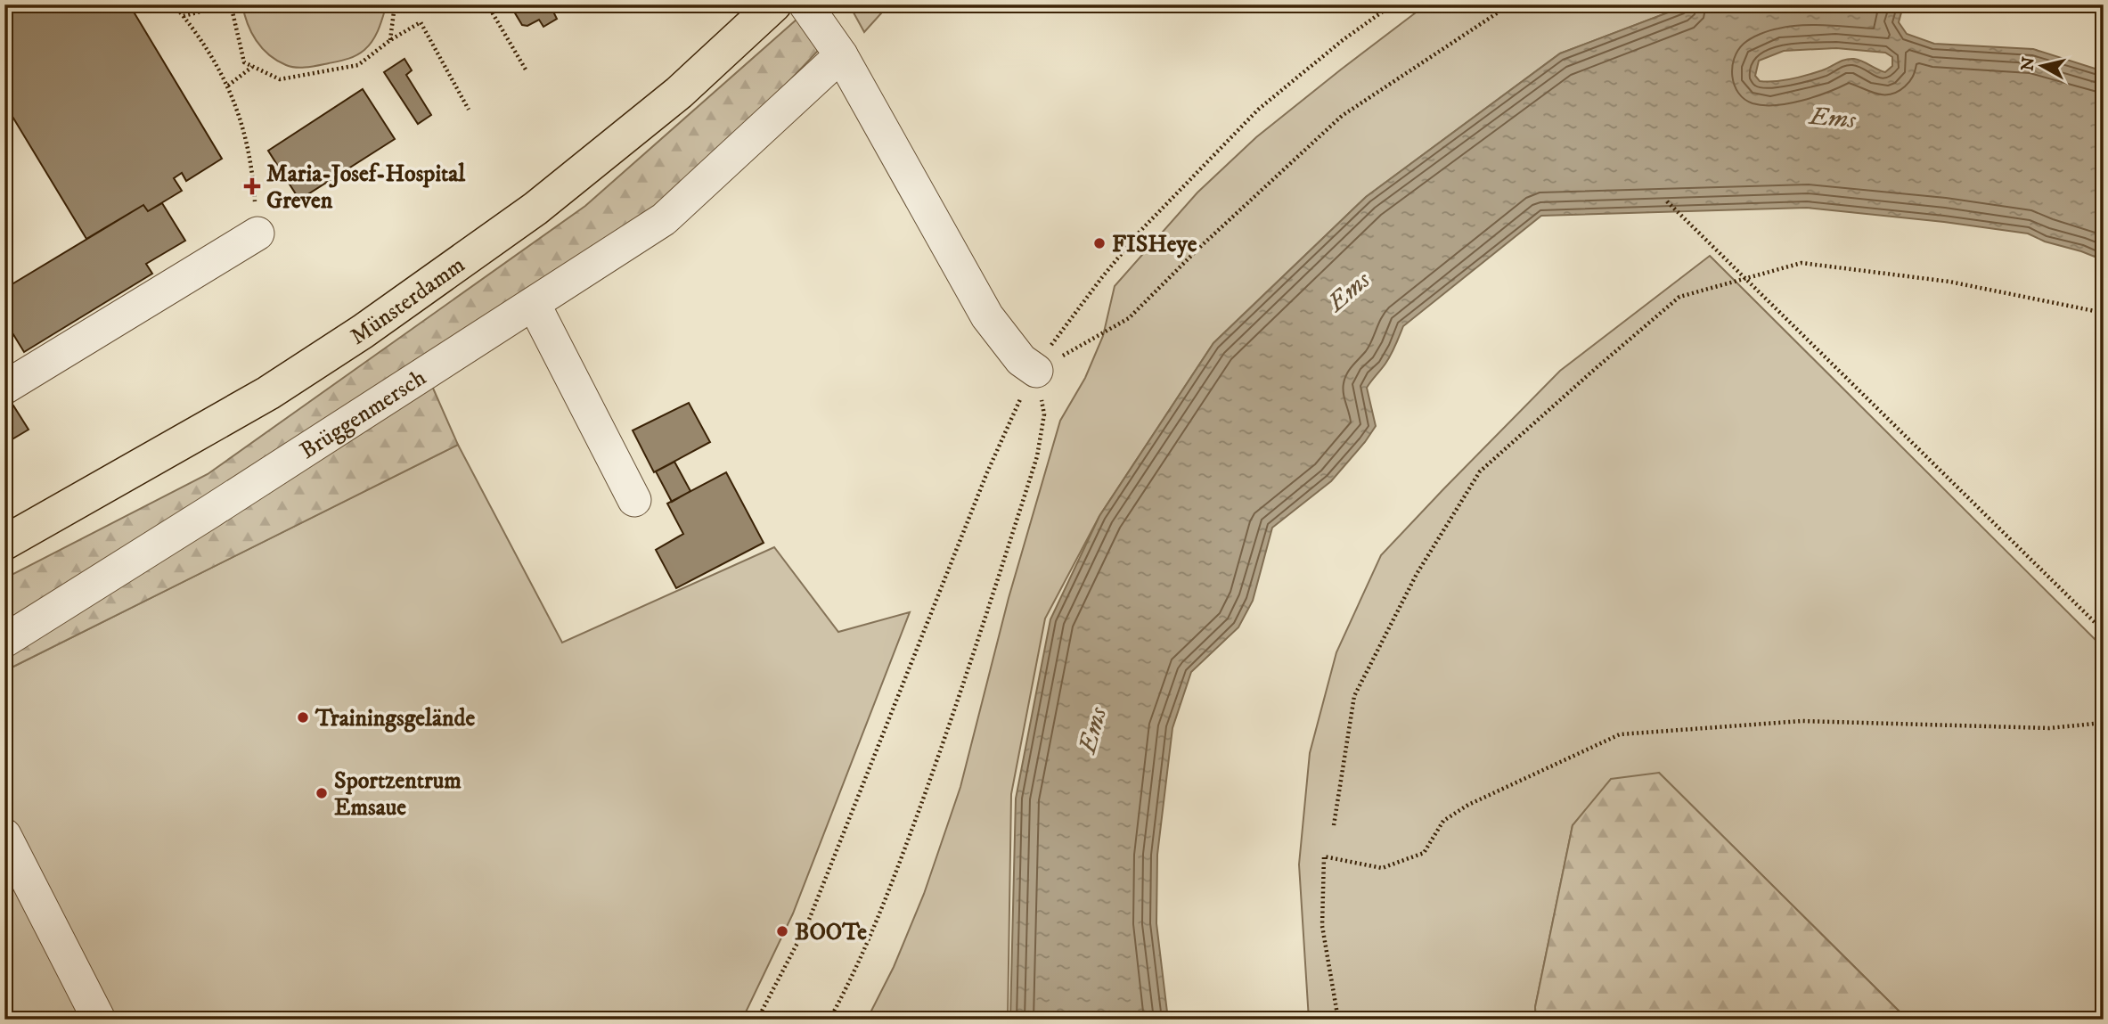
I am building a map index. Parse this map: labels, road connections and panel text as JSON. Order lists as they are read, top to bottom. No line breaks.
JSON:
{"streets":{"main road":["Münsterdamm"],"lane":["Brüggenmersch"]},"water":["Ems"],"places":{"health":["Maria-Josef-Hospital Greven"],"other":["FISHeye","Trainingsgelände","Sportzentrum Emsaue","BOOTe"]},"north":"left"}
